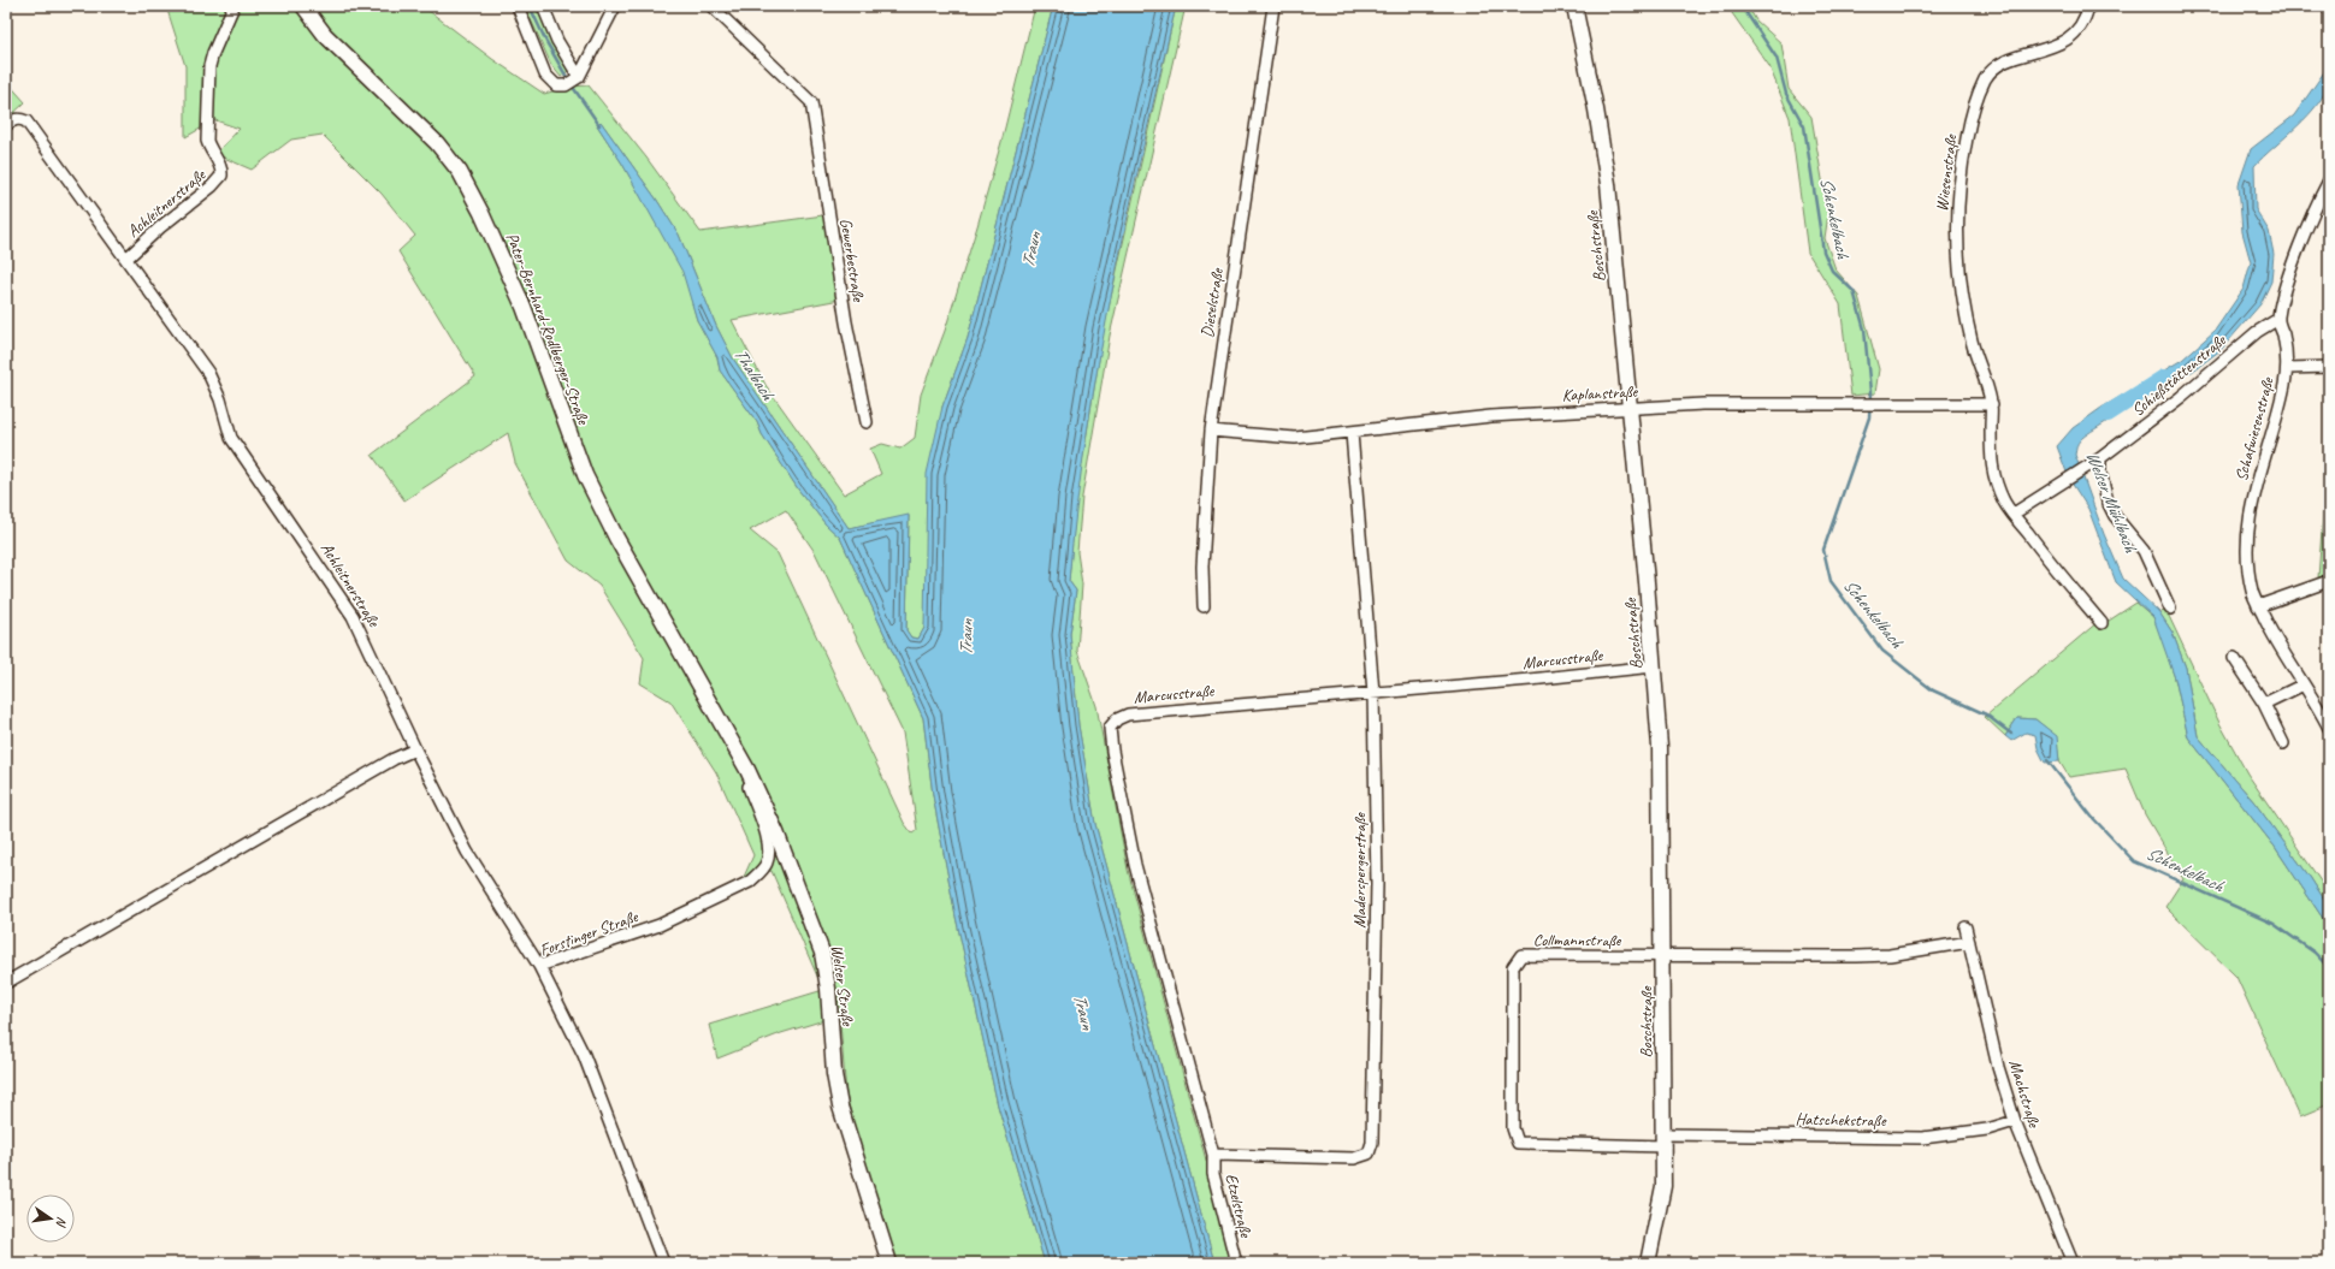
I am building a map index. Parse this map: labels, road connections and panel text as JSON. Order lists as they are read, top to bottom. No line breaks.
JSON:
{"streets":{"main road":["Boschstraße","Pater-Bernhard-Rodlberger-Straße","Welser Straße"],"street":["Wiesenstraße","Achleitnerstraße","Gewerbestraße","Dieselstraße","Schießstättenstraße","Kaplanstraße","Schafwiesenstraße","Marcusstraße","Maderspergerstraße","Forstinger Straße","Collmannstraße","Machstraße","Hatschekstraße","Etzelstraße"]},"crossings":[["Wiesenstraße","Kaplanstraße"],["Achleitnerstraße","Forstinger Straße"],["Boschstraße","Kaplanstraße"],["Boschstraße","Marcusstraße"],["Boschstraße","Collmannstraße"],["Boschstraße","Hatschekstraße"],["Dieselstraße","Kaplanstraße"],["Pater-Bernhard-Rodlberger-Straße","Welser Straße"],["Schießstättenstraße","Schafwiesenstraße"],["Kaplanstraße","Maderspergerstraße"],["Marcusstraße","Maderspergerstraße"],["Marcusstraße","Etzelstraße"],["Maderspergerstraße","Etzelstraße"],["Forstinger Straße","Welser Straße"],["Collmannstraße","Machstraße"],["Collmannstraße","Hatschekstraße"],["Machstraße","Hatschekstraße"]],"water":["Schenkelbach","Traun","Thalbach","Welser Mühlbach"],"north":"right"}
